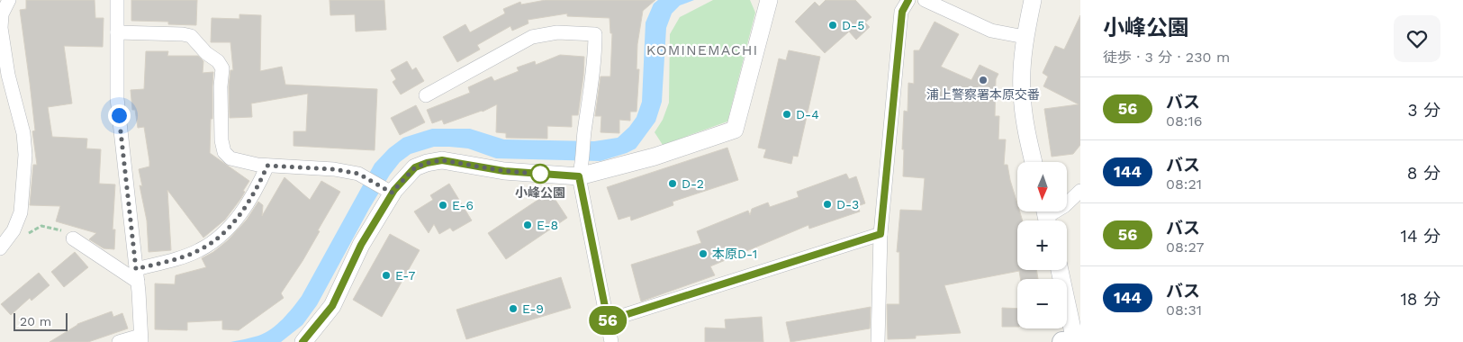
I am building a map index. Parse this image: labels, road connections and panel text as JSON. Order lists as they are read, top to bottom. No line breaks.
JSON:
{"districts":["KOMINEMACHI"],"places":["D-5","浦上警察署本原交番","D-4","小峰公園","D-2","D-3","E-6","E-8","本原D-1","E-7","E-9"],"lines":["bus line 56"],"scale_bar":"20 m","north":"bottom","page":{"on_map":"56","heading":["小峰公園","徒歩 · 3 分 · 230 m"],"list":[{"mark":"56","name":"バス","note":"08:16","value":"3 分"},{"mark":"144","name":"バス","note":"08:21","value":"8 分"},{"mark":"56","name":"バス","note":"08:27","value":"14 分"},{"mark":"144","name":"バス","note":"08:31","value":"18 分"}],"map_buttons":["+","−"],"scale":"20 m"}}
